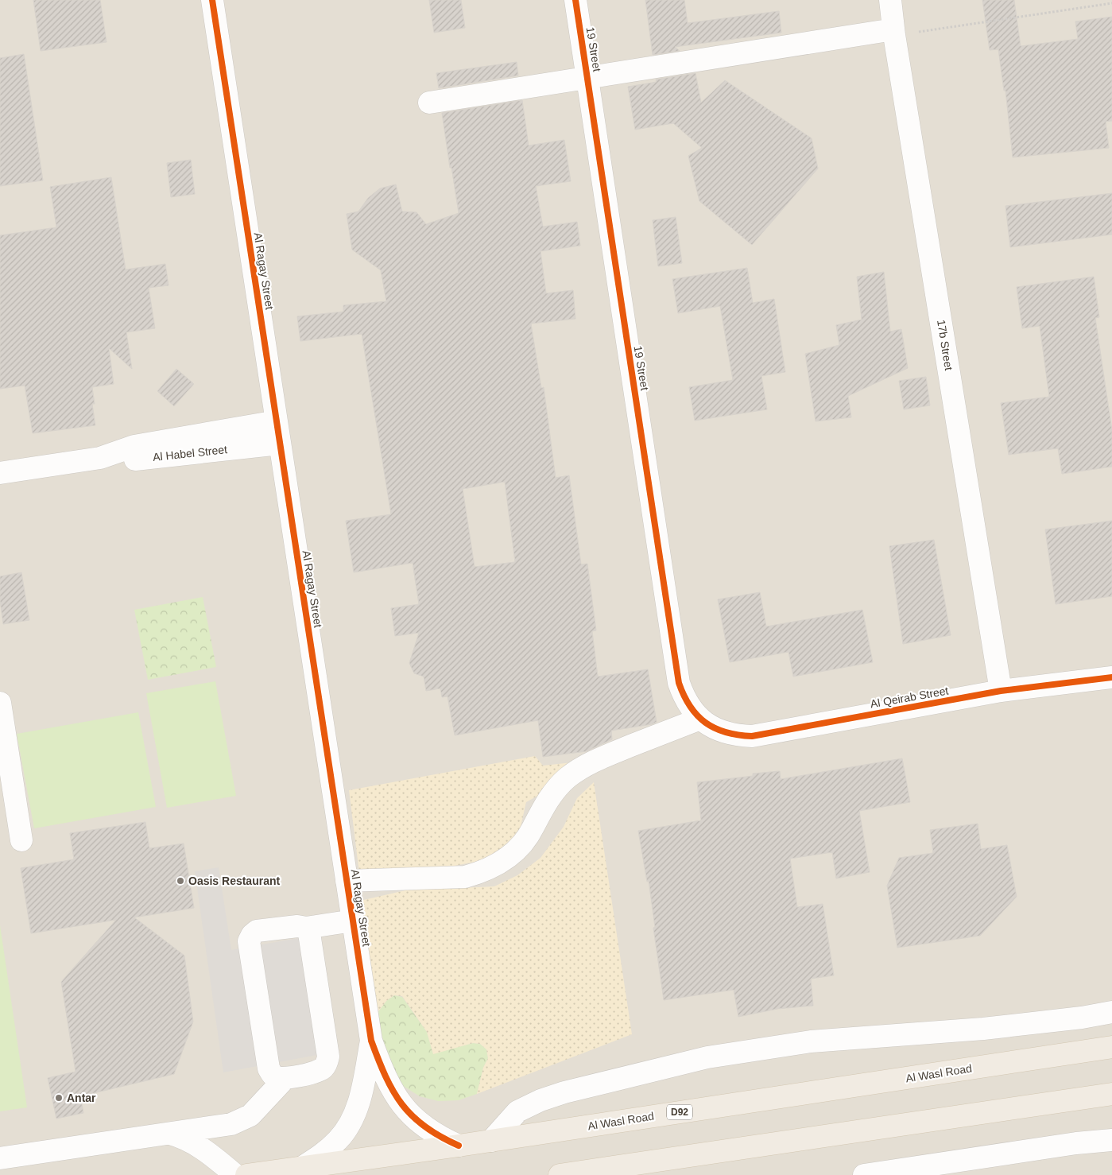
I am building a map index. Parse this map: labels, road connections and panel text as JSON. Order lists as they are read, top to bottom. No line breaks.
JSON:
{"streets":{"main road":["Al Wasl Road","D92"],"street":["19 Street","Al Ragay Street","17b Street","Al Habel Street","Al Qeirab Street"]},"crossings":[["19 Street","Al Qeirab Street"],["Al Ragay Street","Al Habel Street"],["Al Ragay Street","Al Wasl Road"],["17b Street","Al Qeirab Street"]],"places":["Oasis Restaurant","Antar"]}
